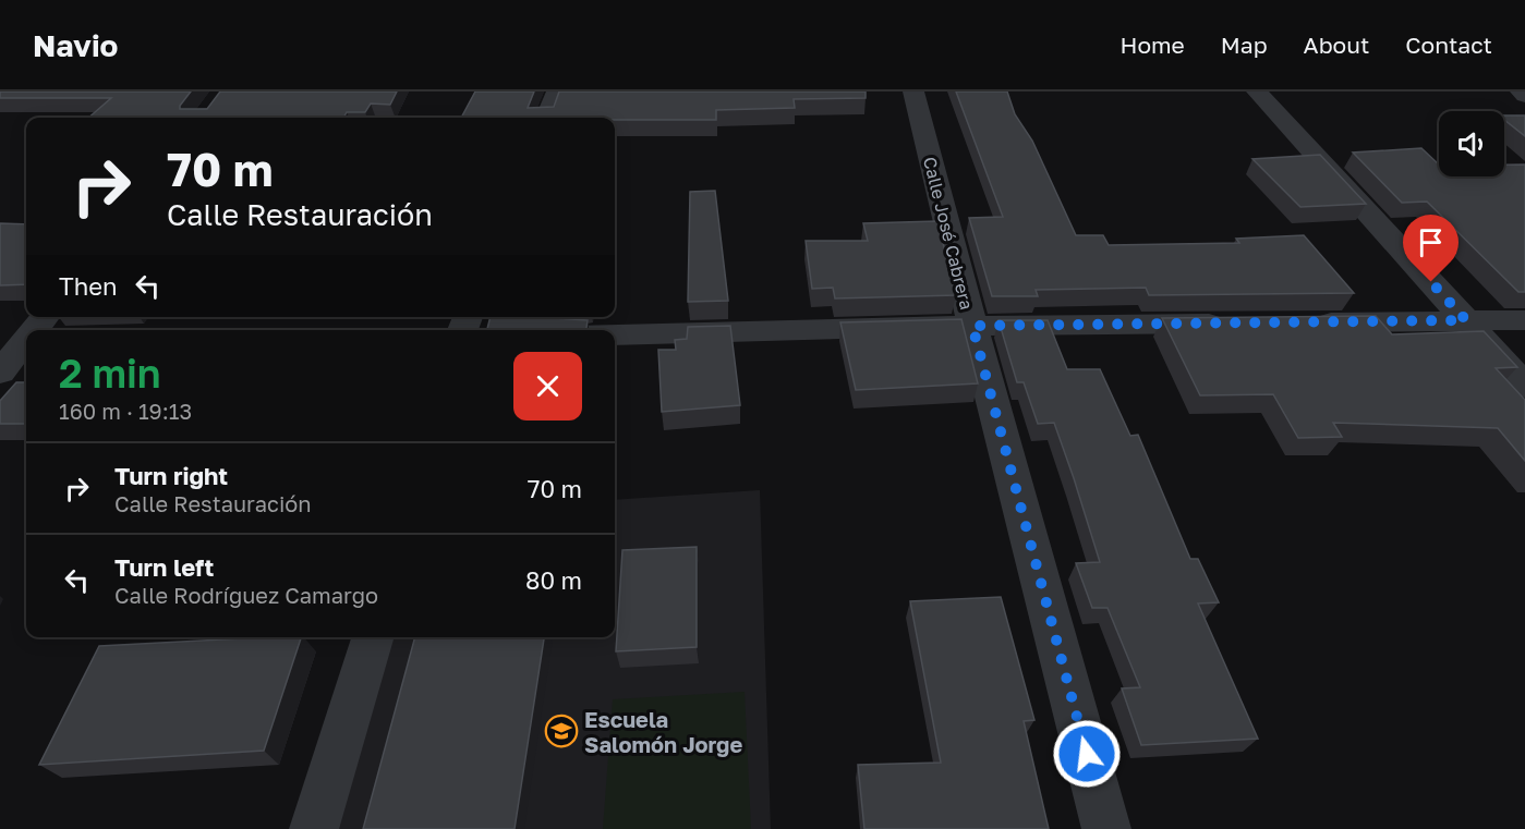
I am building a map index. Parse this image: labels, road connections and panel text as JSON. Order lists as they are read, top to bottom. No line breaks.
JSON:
{"streets":{"street":["Calle José Cabrera"]},"places":{"school or university":["Escuela Salomón Jorge"]},"page":{"header":"Navio","nav":["Home","Map","About","Contact"],"turn":["70 m","Calle Restauración"],"then":"Then","heading":["2 min","160 m · 19:13"],"list":[{"name":"Turn right","note":"Calle Restauración","value":"70 m"},{"name":"Turn left","note":"Calle Rodríguez Camargo","value":"80 m"}]}}
